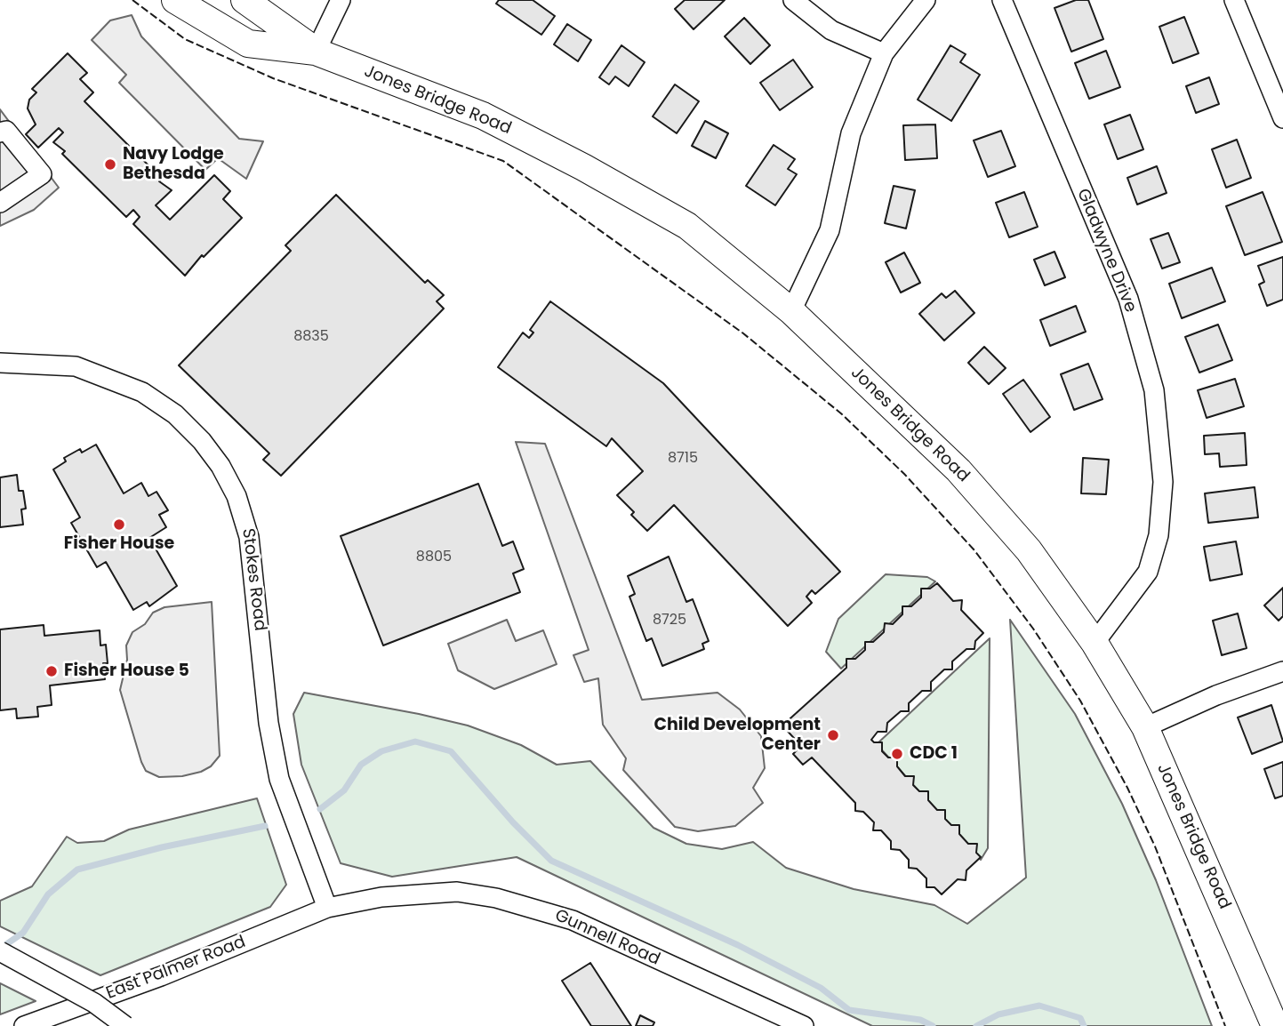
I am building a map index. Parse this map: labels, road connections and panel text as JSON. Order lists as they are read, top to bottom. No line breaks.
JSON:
{"streets":{"main road":["Jones Bridge Road"],"street":["Gladwyne Drive","Stokes Road","Gunnell Road","East Palmer Road"]},"crossings":[["Jones Bridge Road","Gladwyne Drive"],["Stokes Road","Gunnell Road"],["Stokes Road","East Palmer Road"],["Gunnell Road","East Palmer Road"]],"places":["Navy Lodge Bethesda","Fisher House","Fisher House 5","Child Development Center","CDC 1"],"house_numbers":["8835","8715","8805","8725"]}
